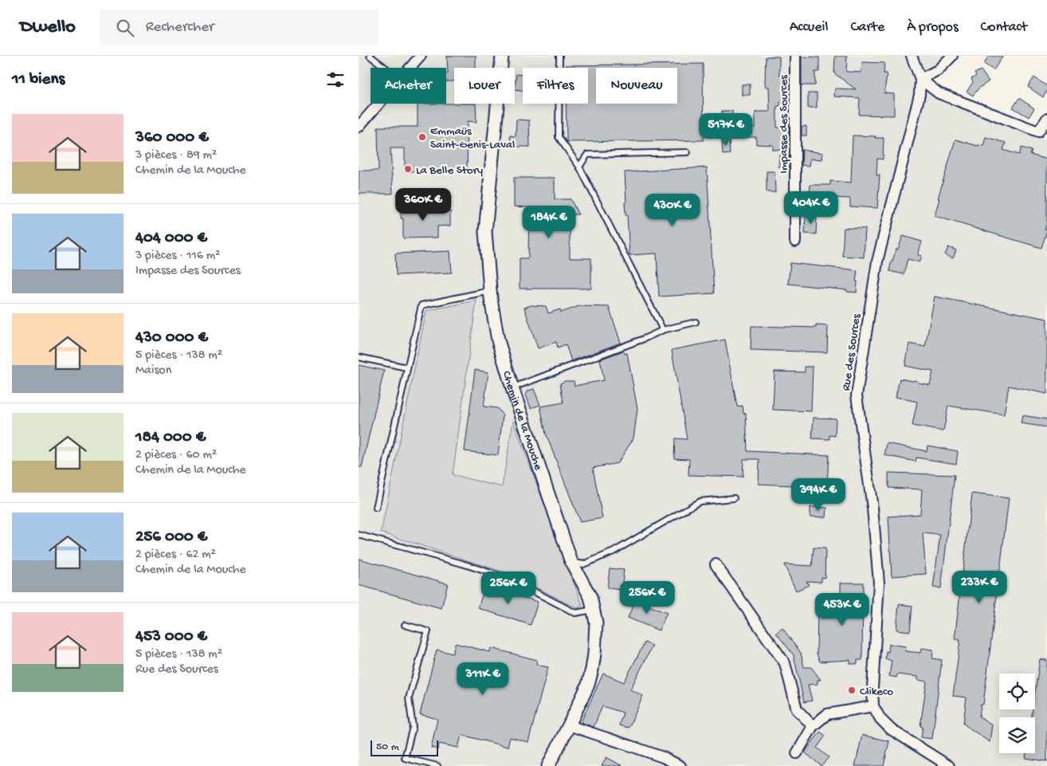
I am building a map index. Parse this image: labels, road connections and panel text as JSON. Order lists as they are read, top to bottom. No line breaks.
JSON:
{"streets":{"street":["Impasse des Sources","Rue des Sources","Chemin de la Mouche"]},"places":["Emmaüs Saint-Genis-Laval","La Belle Story","Clikeco"],"scale_bar":"50 m","page":{"header":"Dwello","search":"Rechercher","nav":["Accueil","Carte","À propos","Contact"],"heading":"11 biens","chip":["Acheter","Louer","Filtres","Nouveau"],"list":[{"name":"360 000 €","note":"3 pièces · 89 m² · Chemin de la Mouche"},{"name":"404 000 €","note":"3 pièces · 116 m² · Impasse des Sources"},{"name":"430 000 €","note":"5 pièces · 138 m² · Maison"},{"name":"184 000 €","note":"2 pièces · 60 m² · Chemin de la Mouche"},{"name":"256 000 €","note":"2 pièces · 62 m² · Chemin de la Mouche"},{"name":"453 000 €","note":"5 pièces · 138 m² · Rue des Sources"}],"price":["517K €","360K €","404K €","430K €","184K €","394K €","233K €","256K €","256K €","453K €","311K €"],"scale":"50 m"}}
